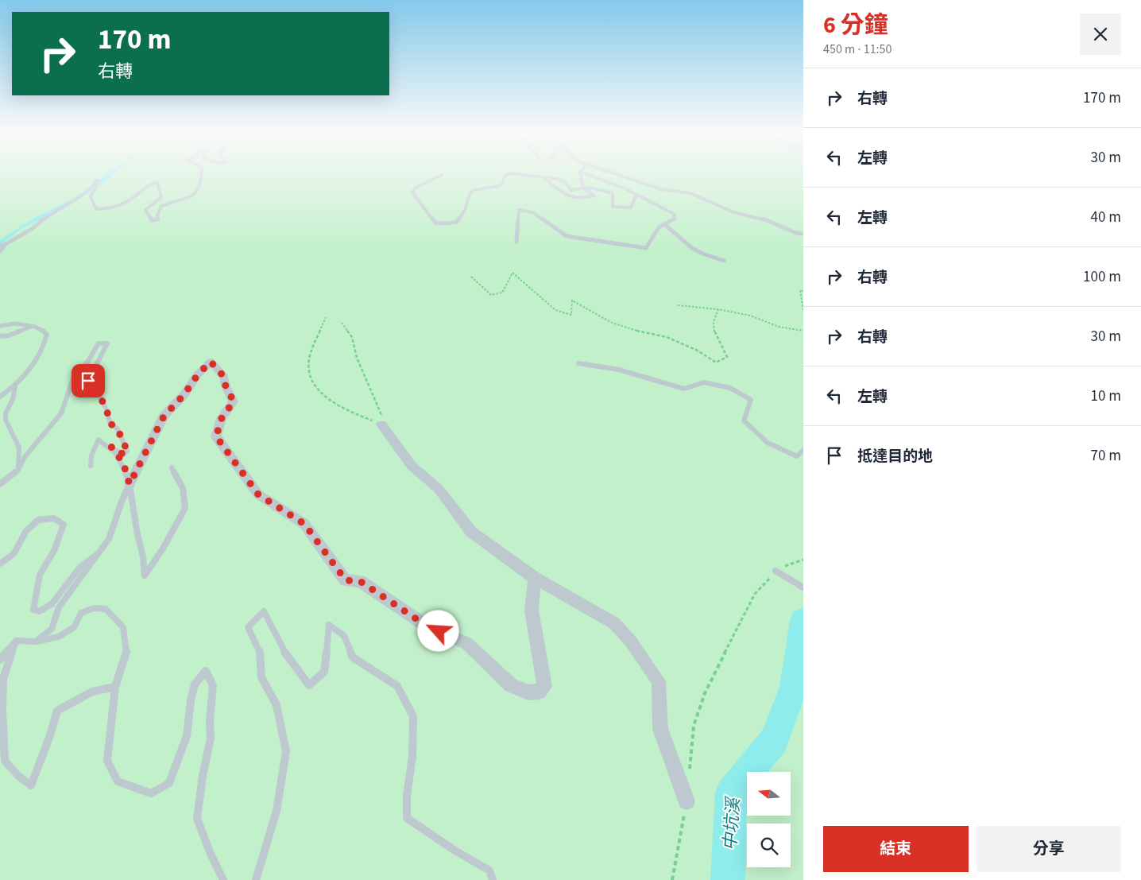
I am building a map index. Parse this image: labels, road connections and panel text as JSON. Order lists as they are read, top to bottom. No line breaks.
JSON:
{"water":["中坑溪"],"north":"left","page":{"heading":["6 分鐘","450 m · 11:50"],"turn":["170 m","右轉"],"list":[{"name":"右轉","value":"170 m"},{"name":"左轉","value":"30 m"},{"name":"左轉","value":"40 m"},{"name":"右轉","value":"100 m"},{"name":"右轉","value":"30 m"},{"name":"左轉","value":"10 m"},{"name":"抵達目的地","value":"70 m"}],"buttons":["結束","分享"]}}
